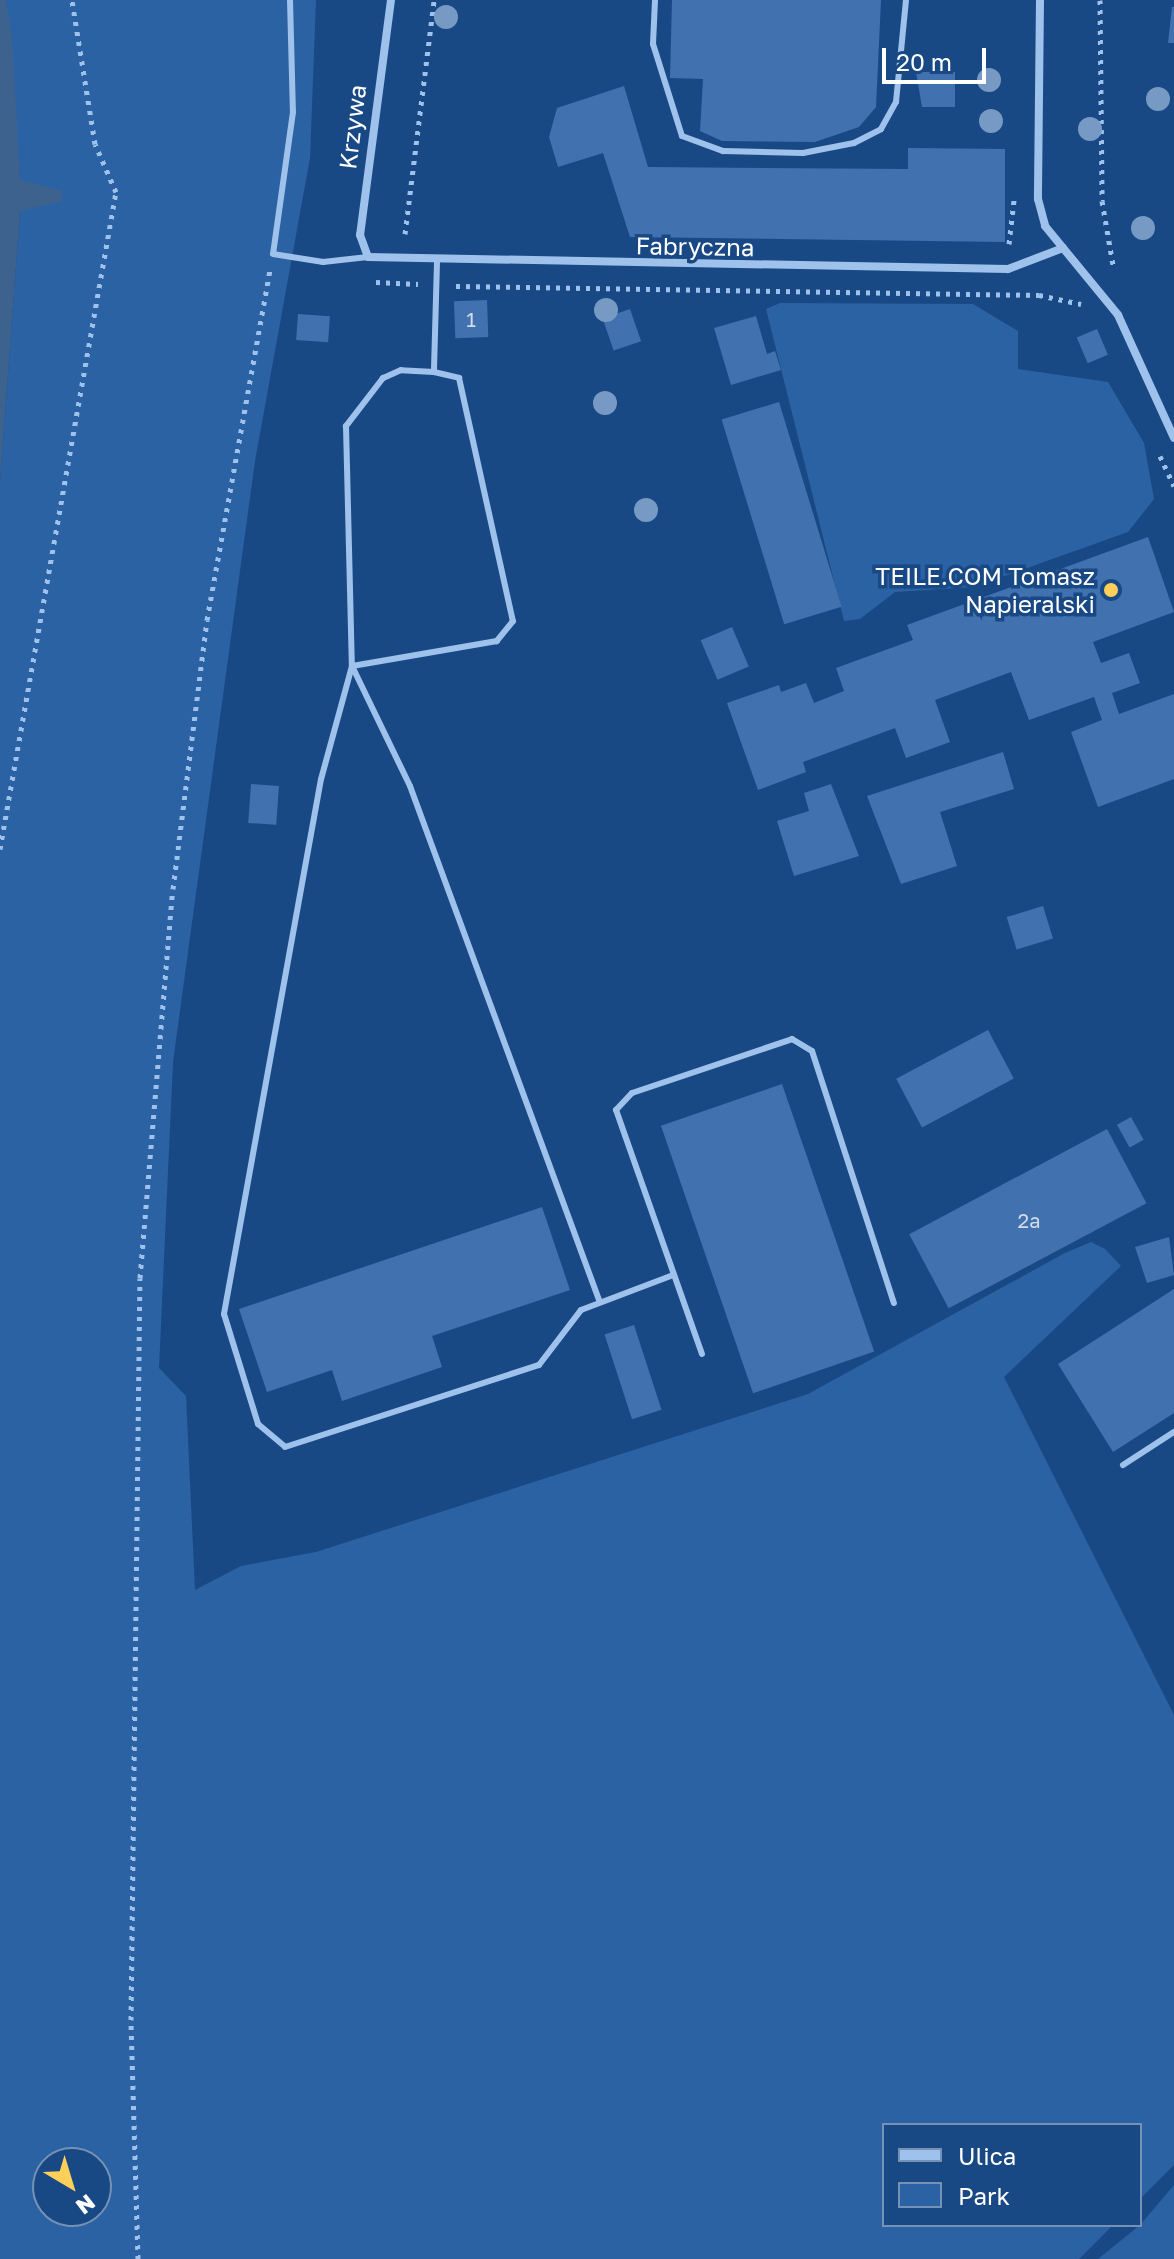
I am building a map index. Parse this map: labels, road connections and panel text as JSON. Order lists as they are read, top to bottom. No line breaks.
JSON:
{"streets":{"street":["Krzywa","Fabryczna"]},"crossings":[["Krzywa","Fabryczna"]],"places":["TEILE.COM Tomasz Napieralski"],"house_numbers":["1","2a"],"legend":["Ulica","Park"],"scale_bar":"20 m","north":"bottom right"}
